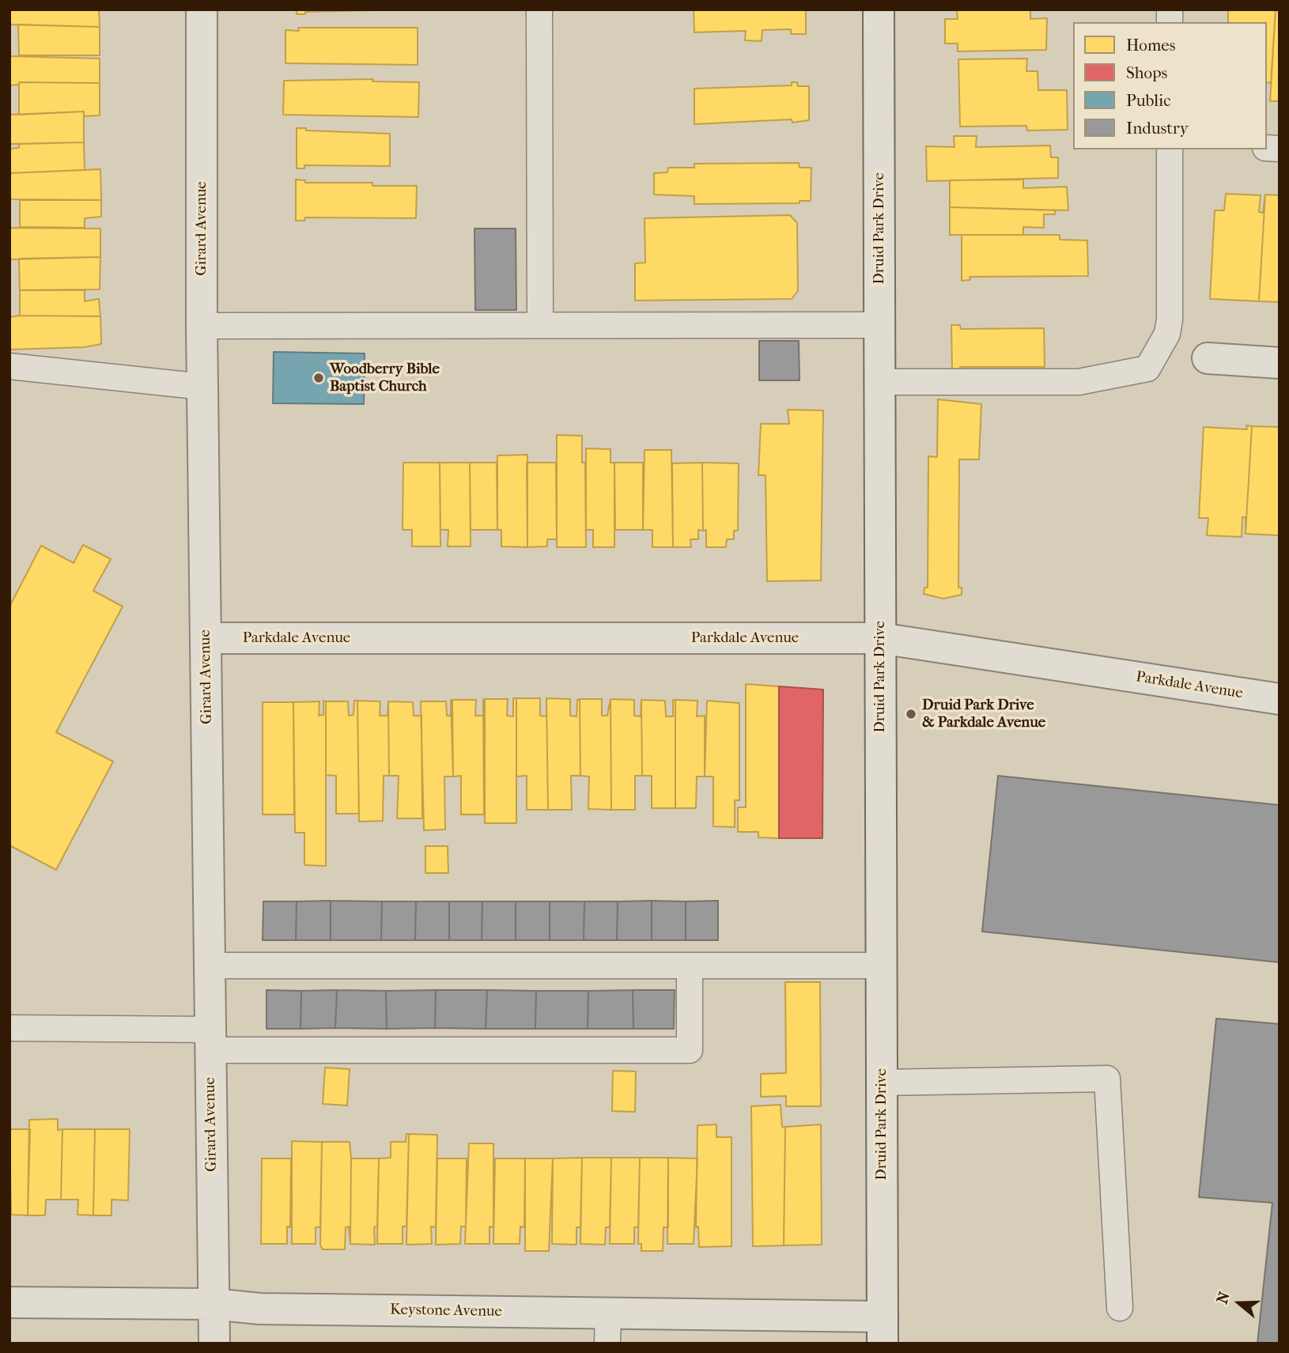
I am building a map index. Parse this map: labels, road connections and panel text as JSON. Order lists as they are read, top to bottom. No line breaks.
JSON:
{"streets":{"street":["Girard Avenue","Druid Park Drive","Parkdale Avenue","Keystone Avenue"]},"crossings":[["Girard Avenue","Parkdale Avenue"],["Girard Avenue","Keystone Avenue"],["Druid Park Drive","Parkdale Avenue"],["Druid Park Drive","Keystone Avenue"]],"places":["Woodberry Bible Baptist Church","Druid Park Drive & Parkdale Avenue"],"legend":["Homes","Shops","Public","Industry"],"north":"left"}
